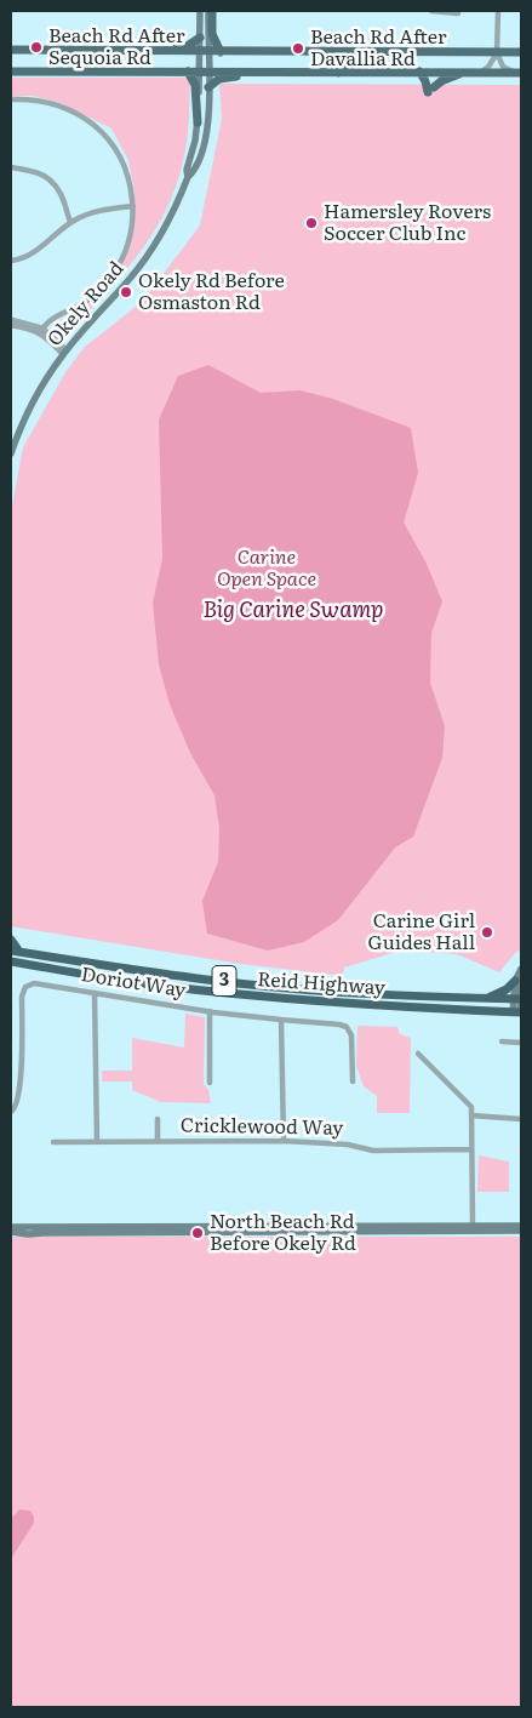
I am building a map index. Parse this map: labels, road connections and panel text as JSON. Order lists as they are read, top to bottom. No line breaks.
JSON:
{"streets":{"highway":["3","Reid Highway"],"main road":["Okely Road"],"street":["Doriot Way","Cricklewood Way"]},"water":["Big Carine Swamp"],"parks":["Carine Open Space"],"places":["Beach Rd After Sequoia Rd","Beach Rd After Davallia Rd","Hamersley Rovers Soccer Club Inc","Okely Rd Before Osmaston Rd","Carine Girl Guides Hall","North Beach Rd Before Okely Rd"]}
